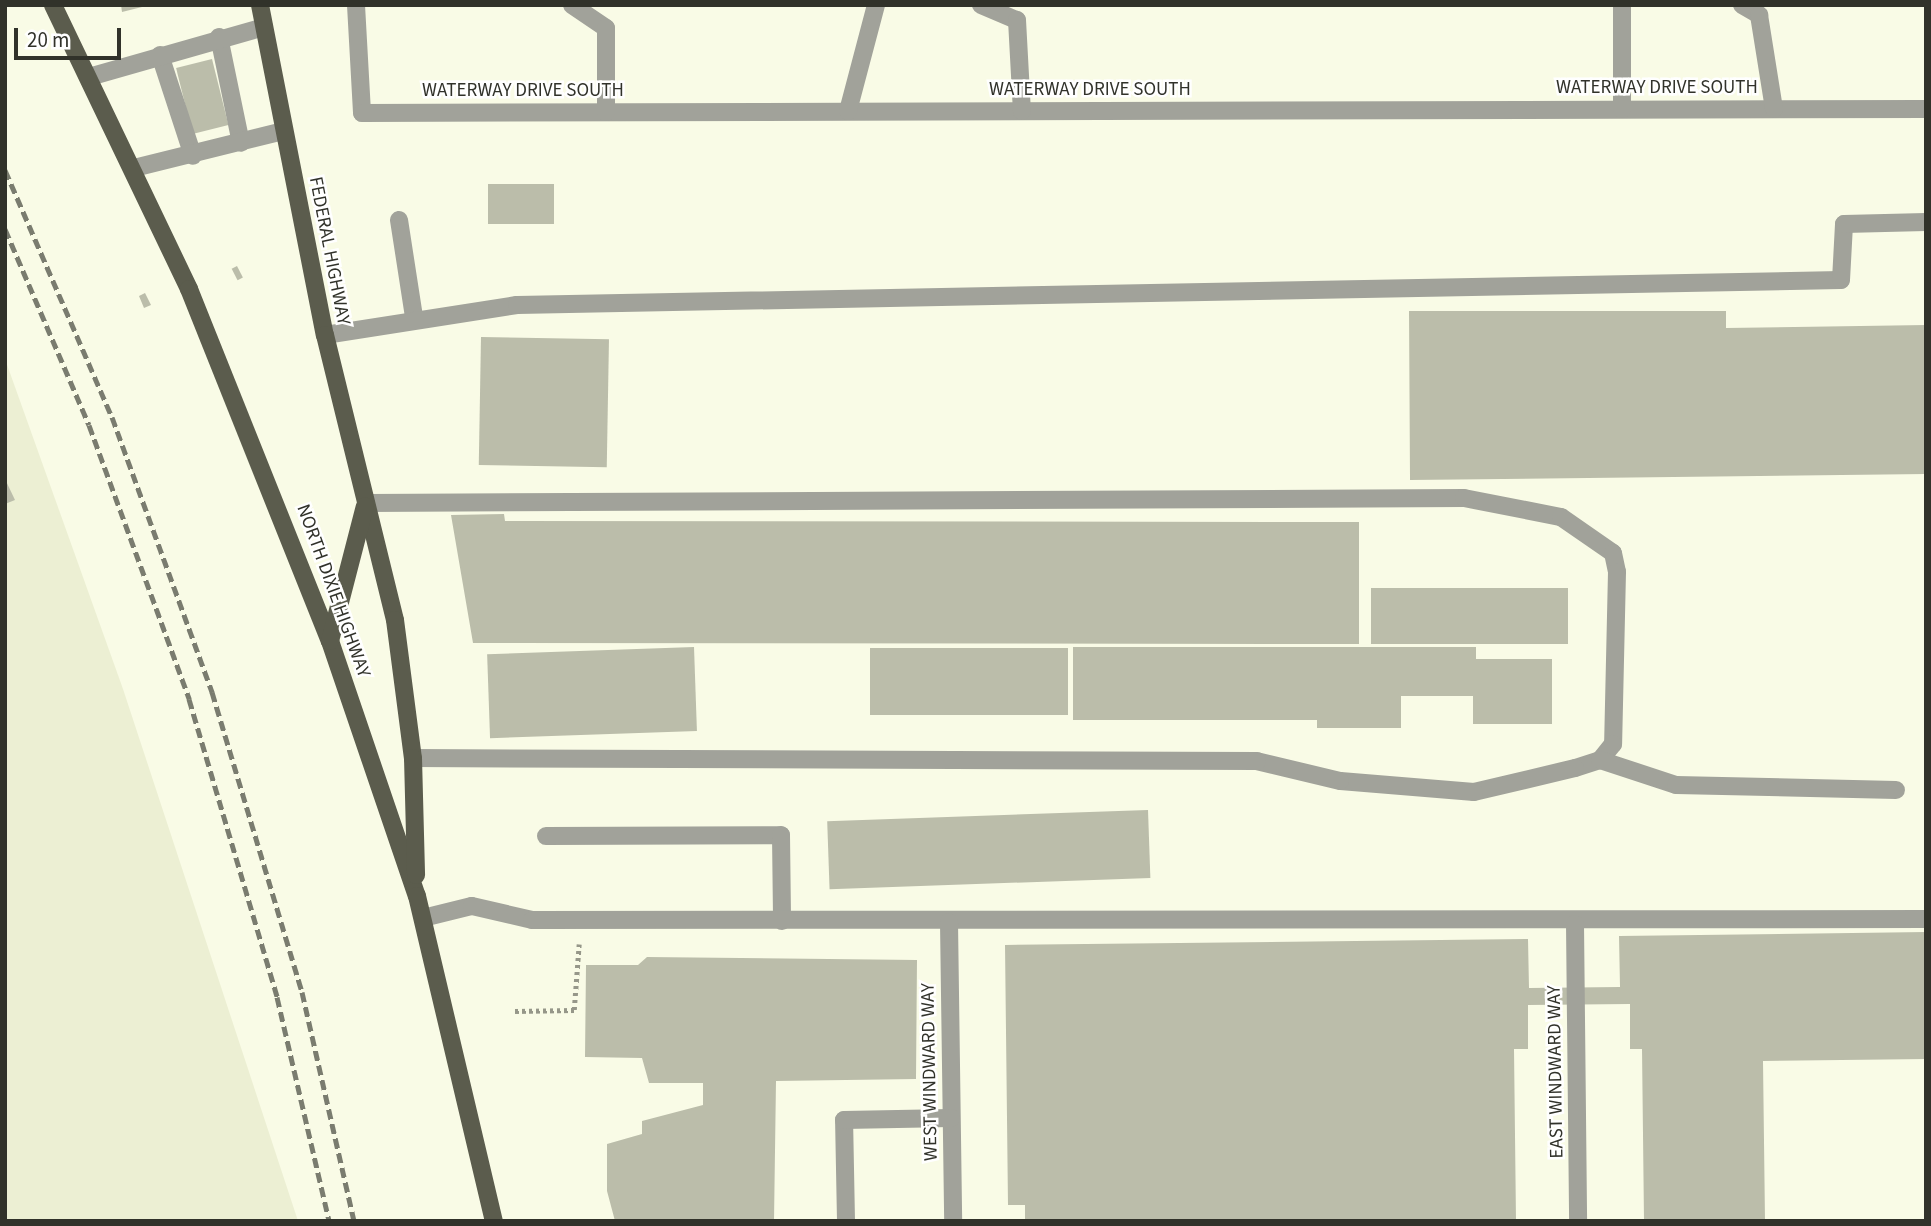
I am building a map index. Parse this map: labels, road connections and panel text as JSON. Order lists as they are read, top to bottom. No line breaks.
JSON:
{"streets":{"main road":["FEDERAL HIGHWAY","NORTH DIXIE HIGHWAY"],"street":["WATERWAY DRIVE SOUTH","WEST WINDWARD WAY","EAST WINDWARD WAY"]},"crossings":[["FEDERAL HIGHWAY","NORTH DIXIE HIGHWAY"]],"scale_bar":"20 m"}
